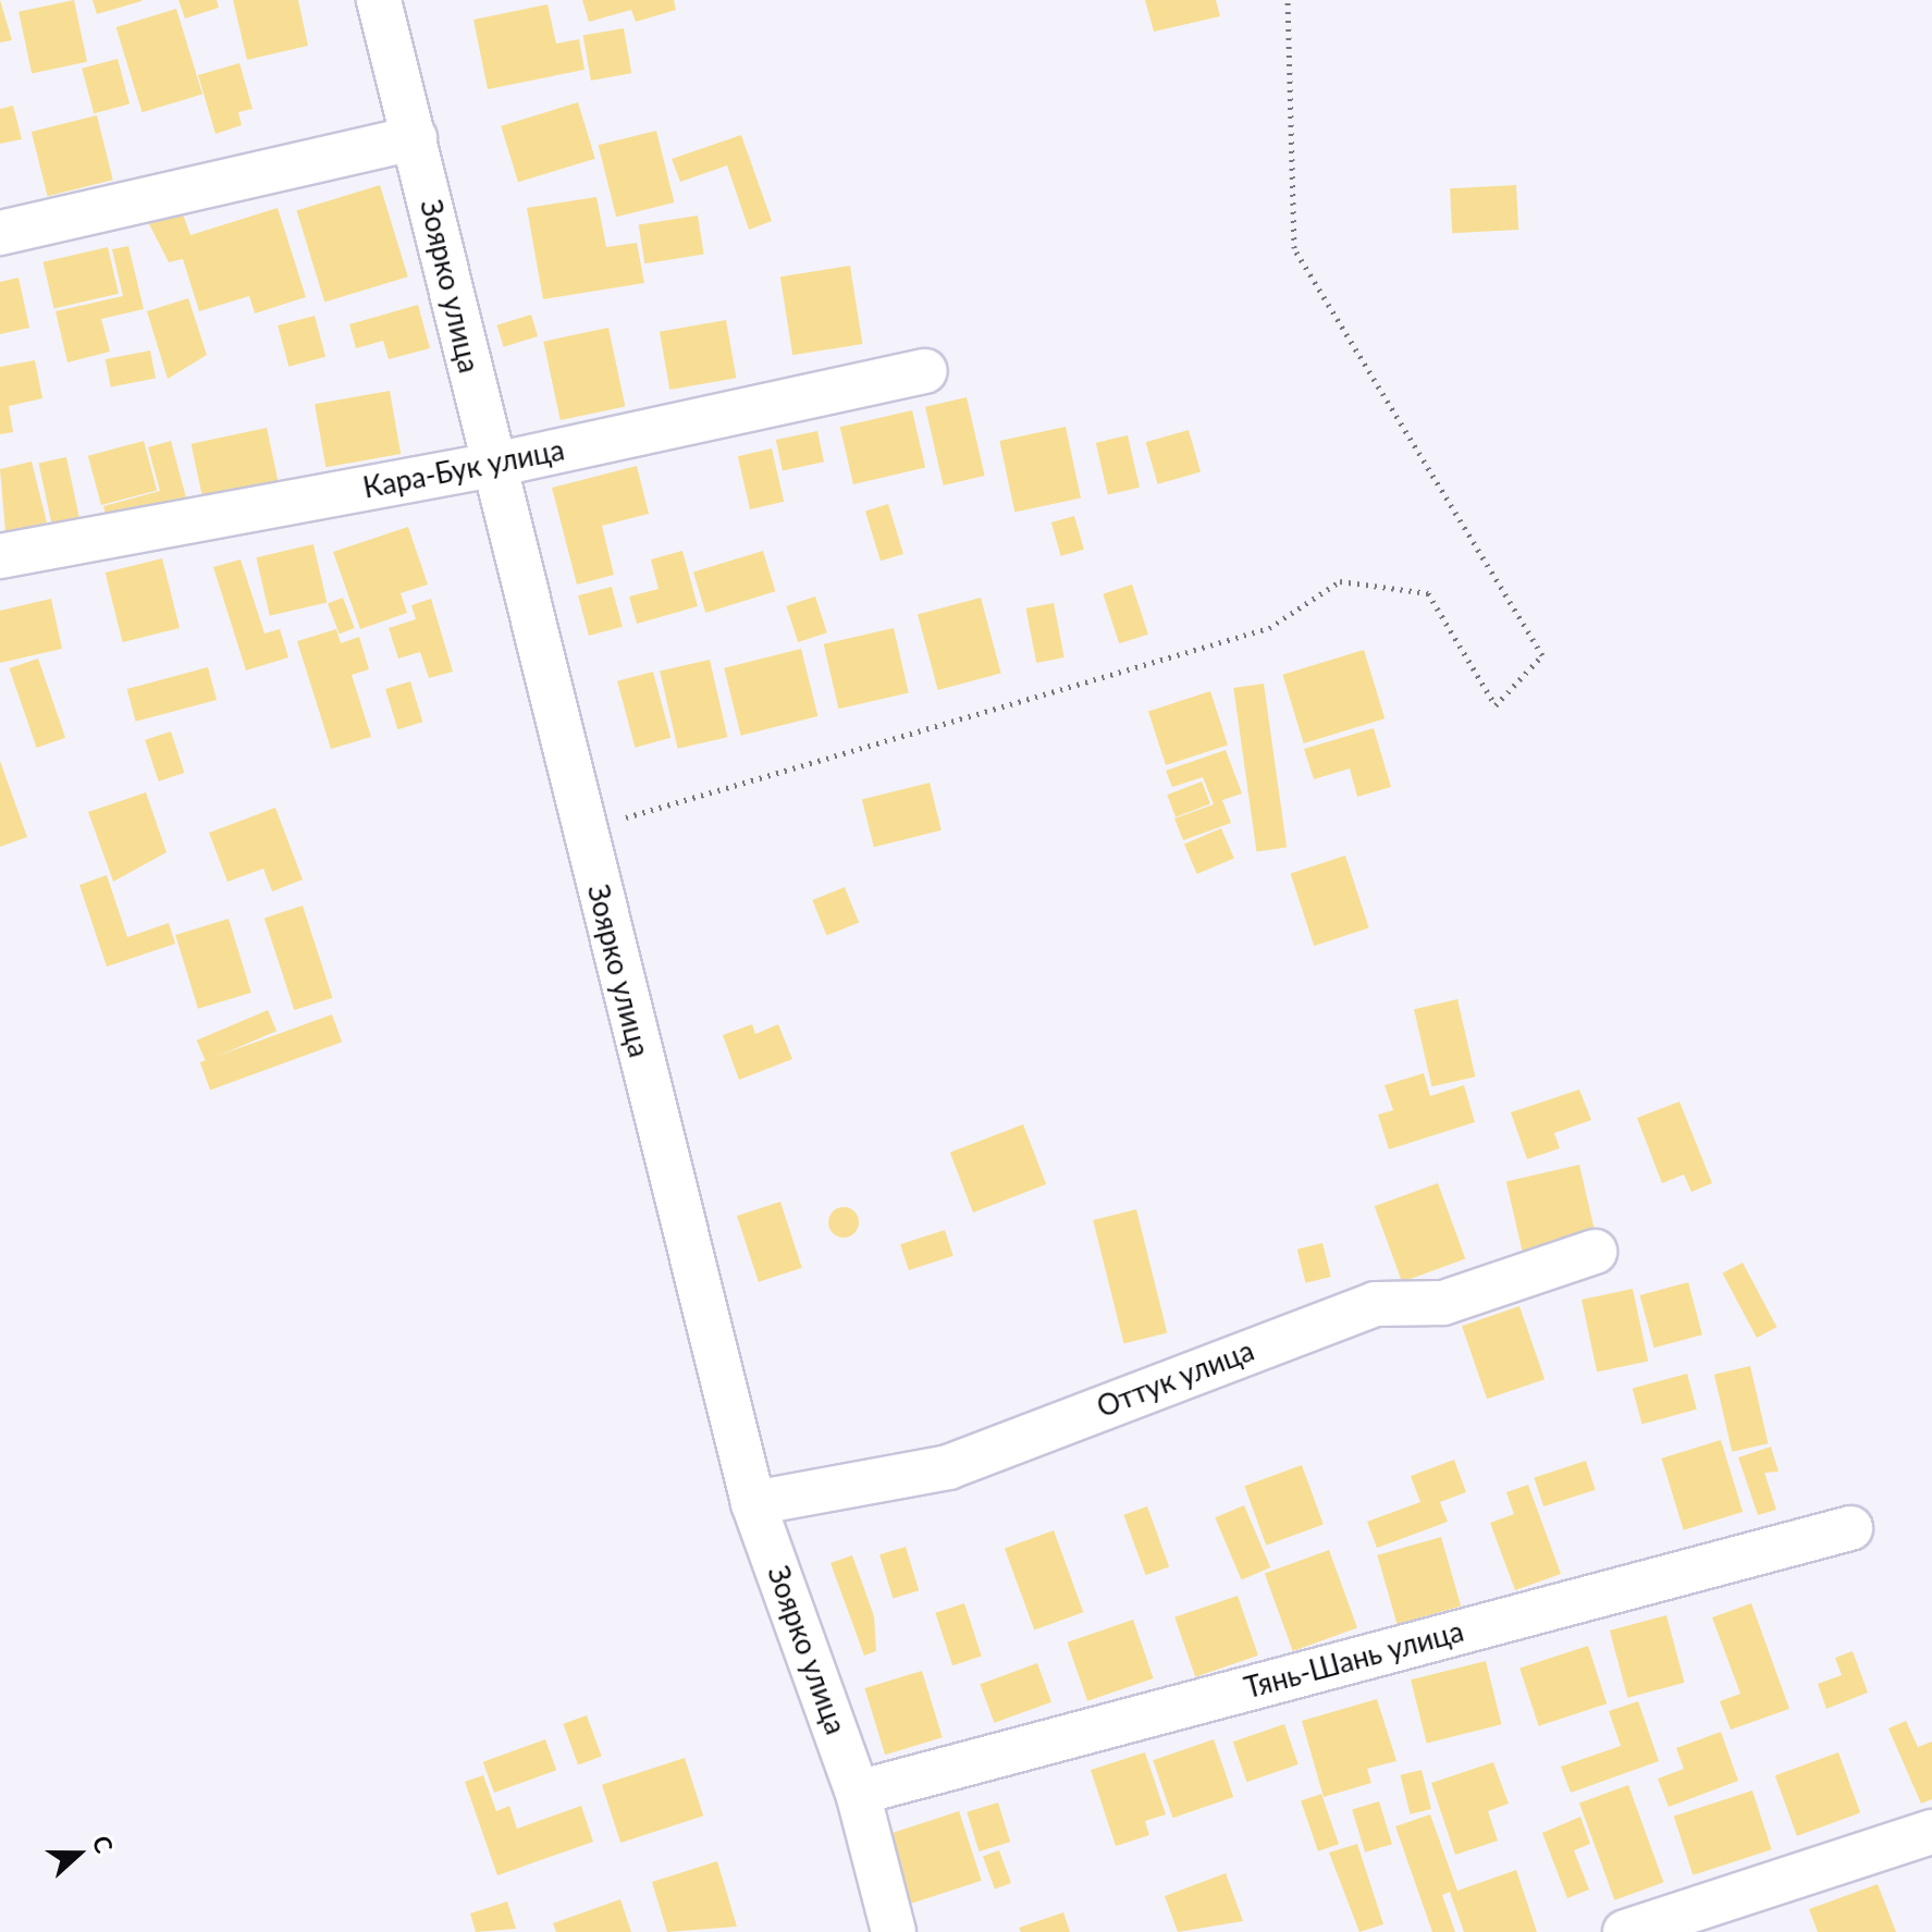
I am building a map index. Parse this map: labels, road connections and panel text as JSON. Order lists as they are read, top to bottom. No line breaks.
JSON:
{"streets":{"street":["Зоярко улица","Кара-Бук улица","Оттук улица","Тянь-Шань улица"]},"crossings":[["Зоярко улица","Кара-Бук улица"],["Зоярко улица","Оттук улица"],["Зоярко улица","Тянь-Шань улица"]],"north":"right"}
